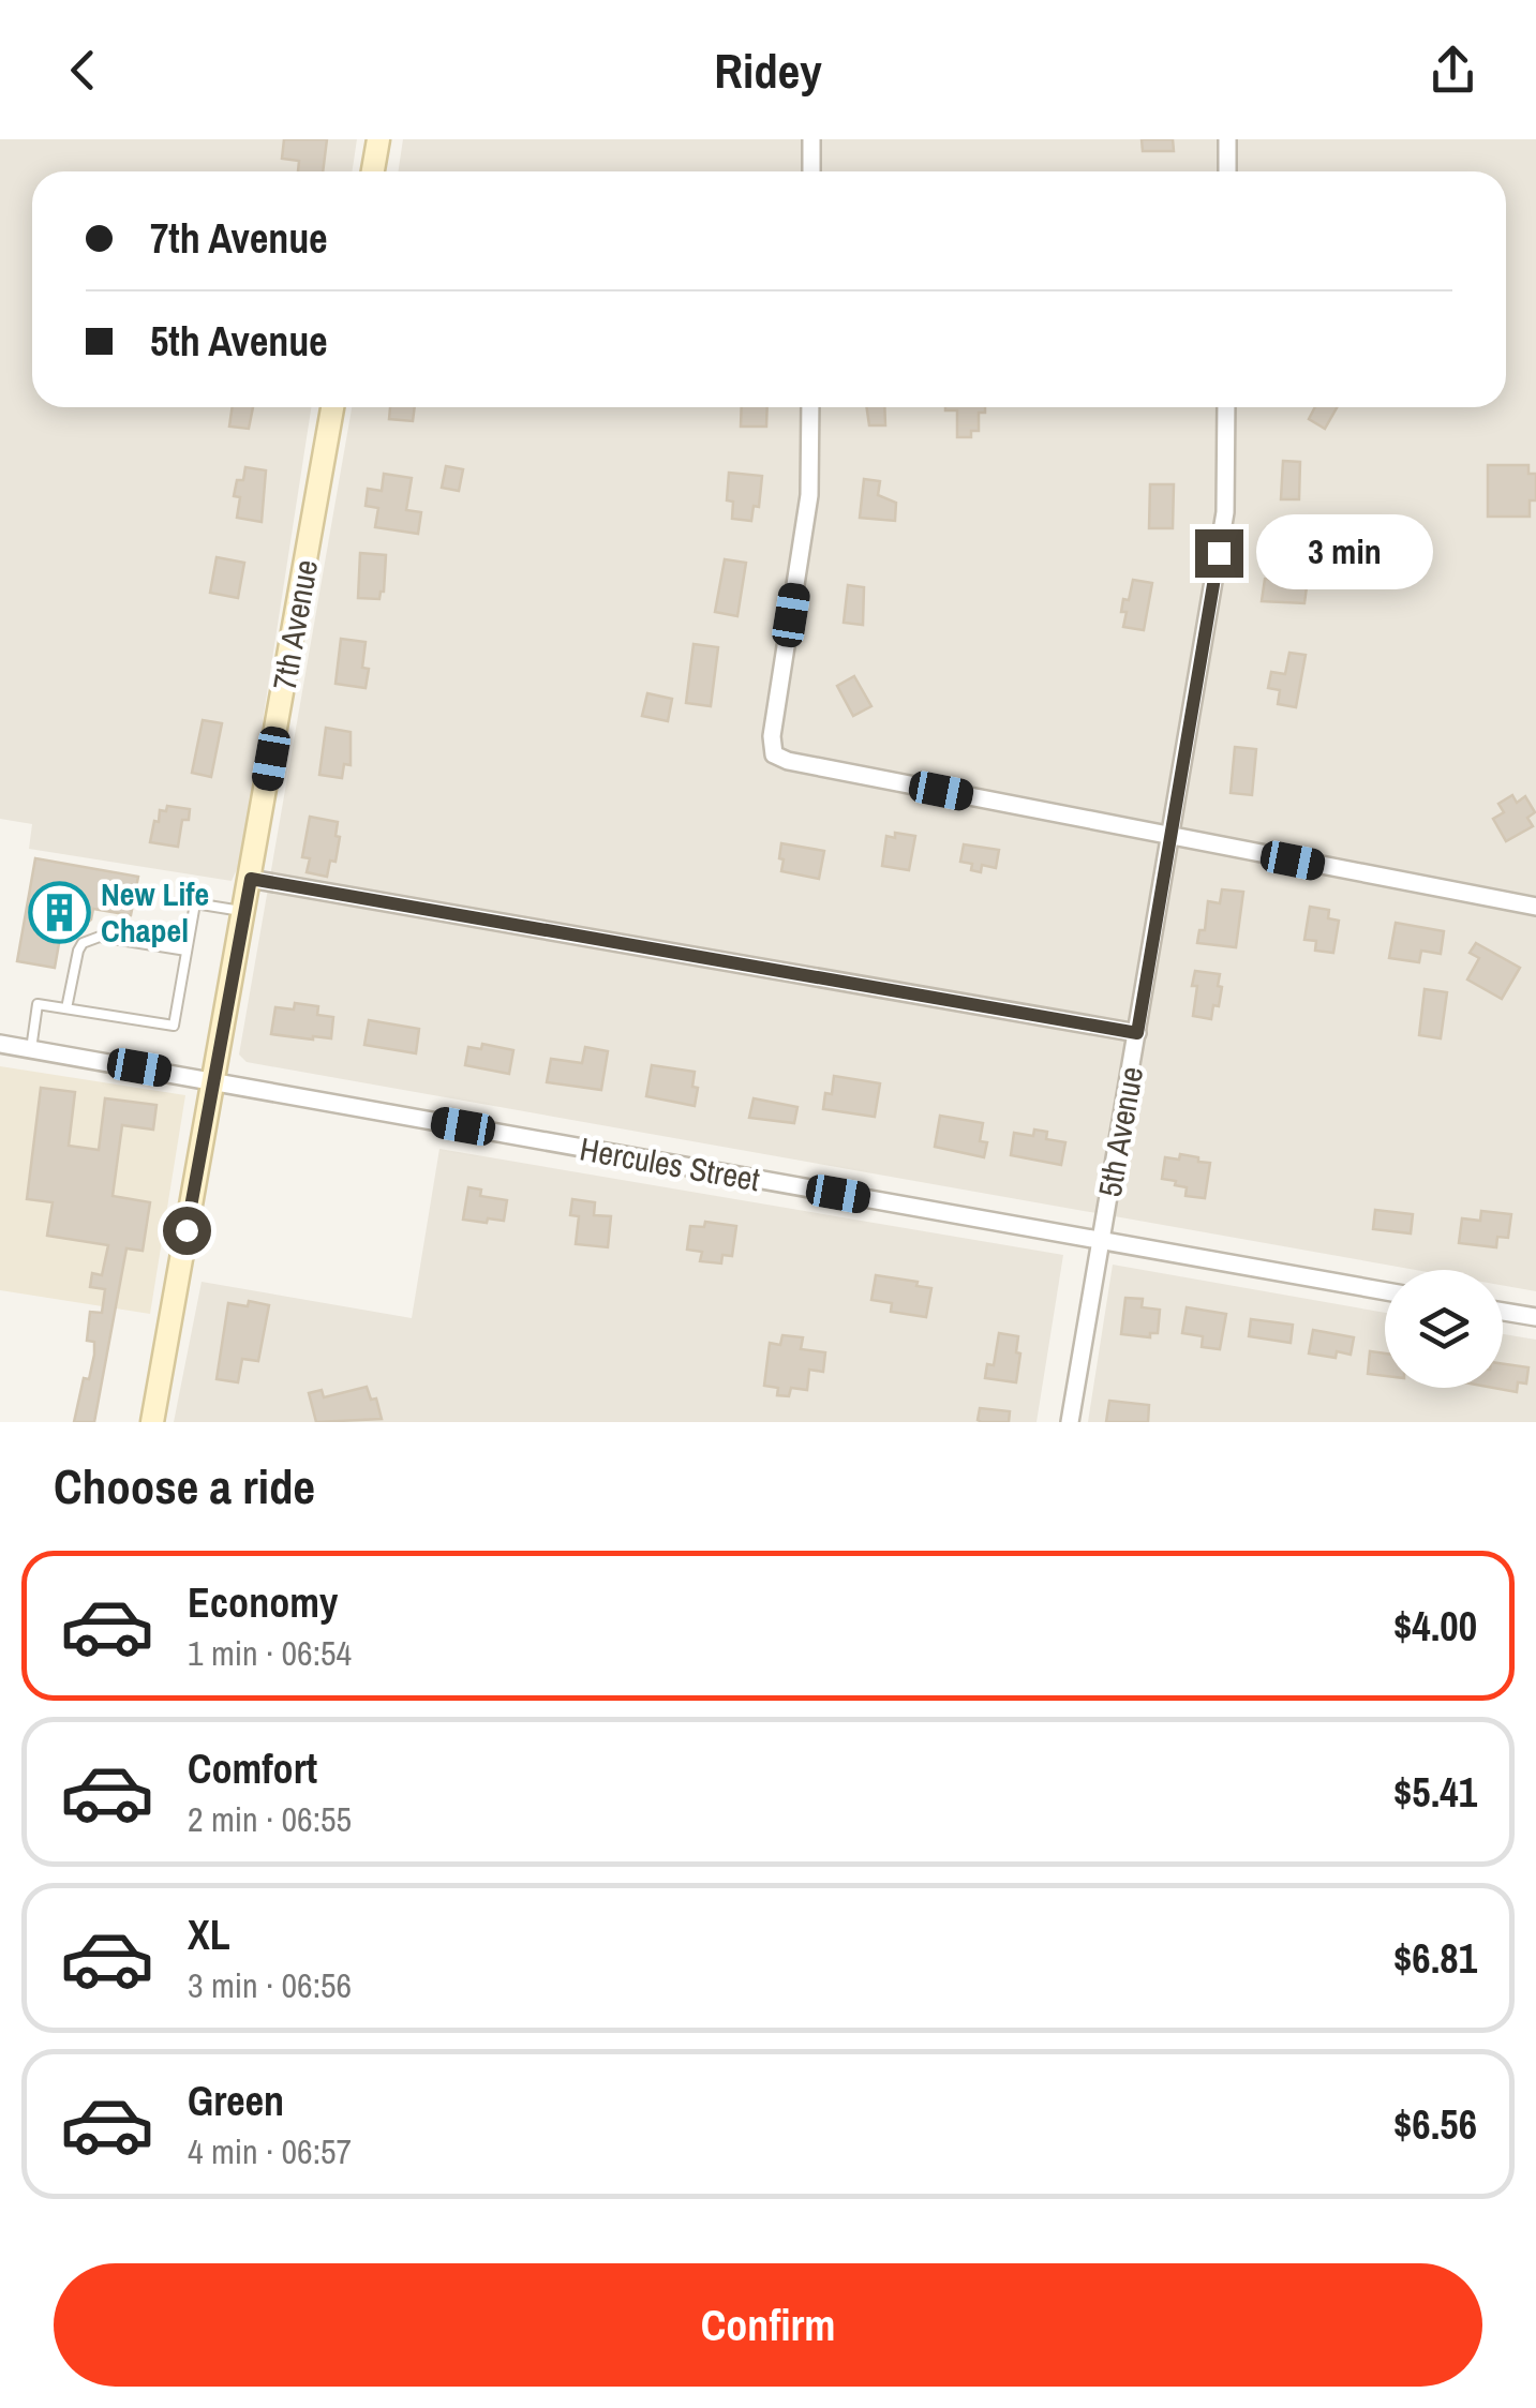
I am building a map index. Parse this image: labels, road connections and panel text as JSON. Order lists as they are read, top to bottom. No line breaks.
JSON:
{"streets":{"street":["7th Avenue","5th Avenue","Hercules Street"]},"crossings":[["7th Avenue","Hercules Street"],["5th Avenue","Hercules Street"]],"places":{"building":["New Life Chapel"]},"page":{"header":"Ridey","banner":["7th Avenue","5th Avenue"],"bubble":"3 min","heading":"Choose a ride","list":[{"name":"Economy","note":"1 min · 06:54","value":"$4.00"},{"name":"Comfort","note":"2 min · 06:55","value":"$5.41"},{"name":"XL","note":"3 min · 06:56","value":"$6.81"},{"name":"Green","note":"4 min · 06:57","value":"$6.56"}],"buttons":"Confirm"}}
